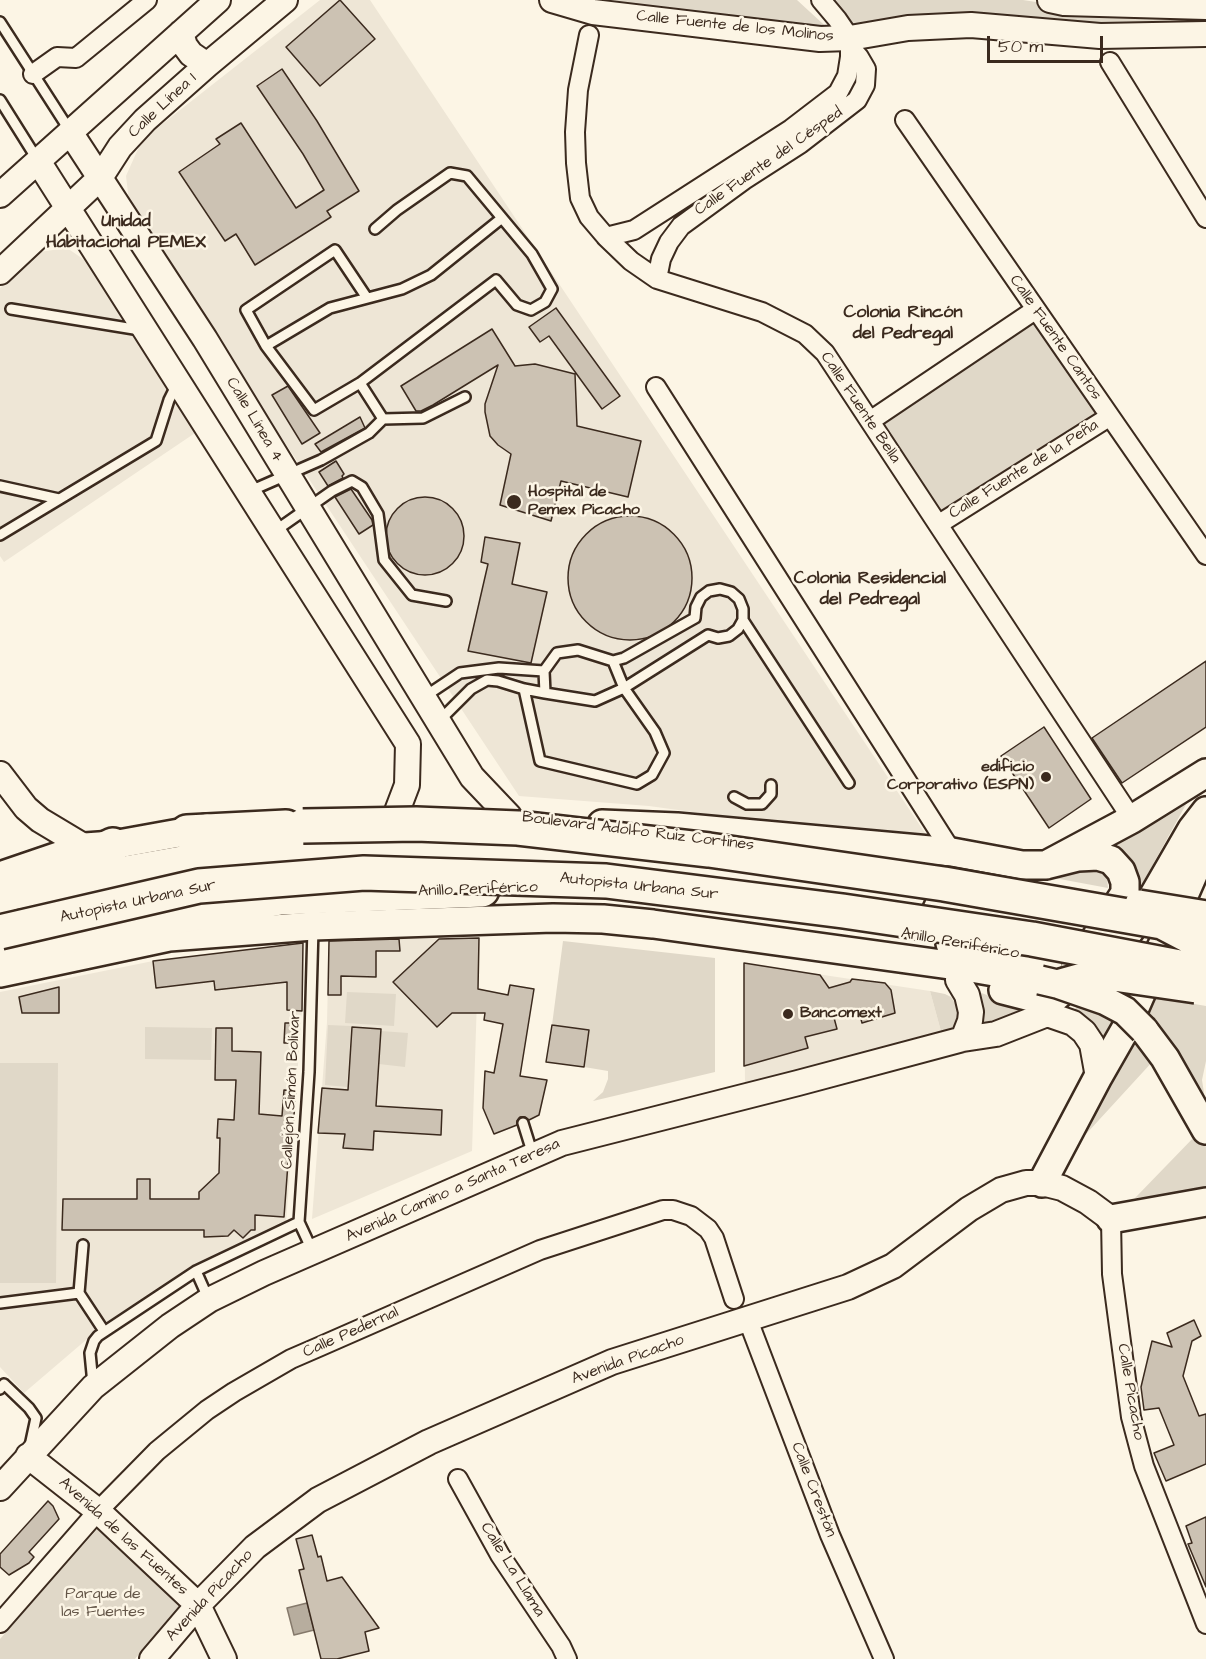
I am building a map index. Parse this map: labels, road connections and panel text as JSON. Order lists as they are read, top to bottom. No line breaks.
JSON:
{"streets":{"highway":["Autopista Urbana Sur","Anillo Periférico"],"main road":["Boulevard Adolfo Ruiz Cortines"],"street":["Calle Fuente de los Molinos","Calle Línea 1","Calle Fuente del Césped","Calle Fuente Cantos","Calle Fuente Bella","Calle Línea 4","Calle Fuente de la Peña","Avenida Camino a Santa Teresa","Calle Pedernal","Avenida Picacho","Calle Picacho","Calle Crestón","Avenida de las Fuentes","Calle La Llama"],"lane":["Callejón Simón Bolívar"]},"crossings":[["Calle Fuente de los Molinos","Calle Fuente del Césped"],["Calle Fuente de los Molinos","Calle Fuente Bella"],["Calle Línea 1","Calle Línea 4"],["Calle Fuente del Césped","Calle Fuente Bella"],["Calle Fuente Cantos","Calle Fuente de la Peña"],["Calle Fuente Bella","Calle Fuente de la Peña"],["Calle Línea 4","Boulevard Adolfo Ruiz Cortines"],["Autopista Urbana Sur","Anillo Periférico"],["Callejón Simón Bolívar","Avenida Camino a Santa Teresa"],["Avenida Camino a Santa Teresa","Avenida de las Fuentes"],["Calle Pedernal","Avenida de las Fuentes"],["Avenida Picacho","Calle Picacho"],["Avenida Picacho","Calle Crestón"],["Avenida Picacho","Avenida de las Fuentes"]],"districts":["Unidad Habitacional PEMEX","Colonia Rincón del Pedregal","Colonia Residencial del Pedregal"],"parks":["Parque de las Fuentes"],"places":["Hospital de Pemex Picacho","edificio Corporativo (ESPN)","Bancomext"],"scale_bar":"50 m"}
